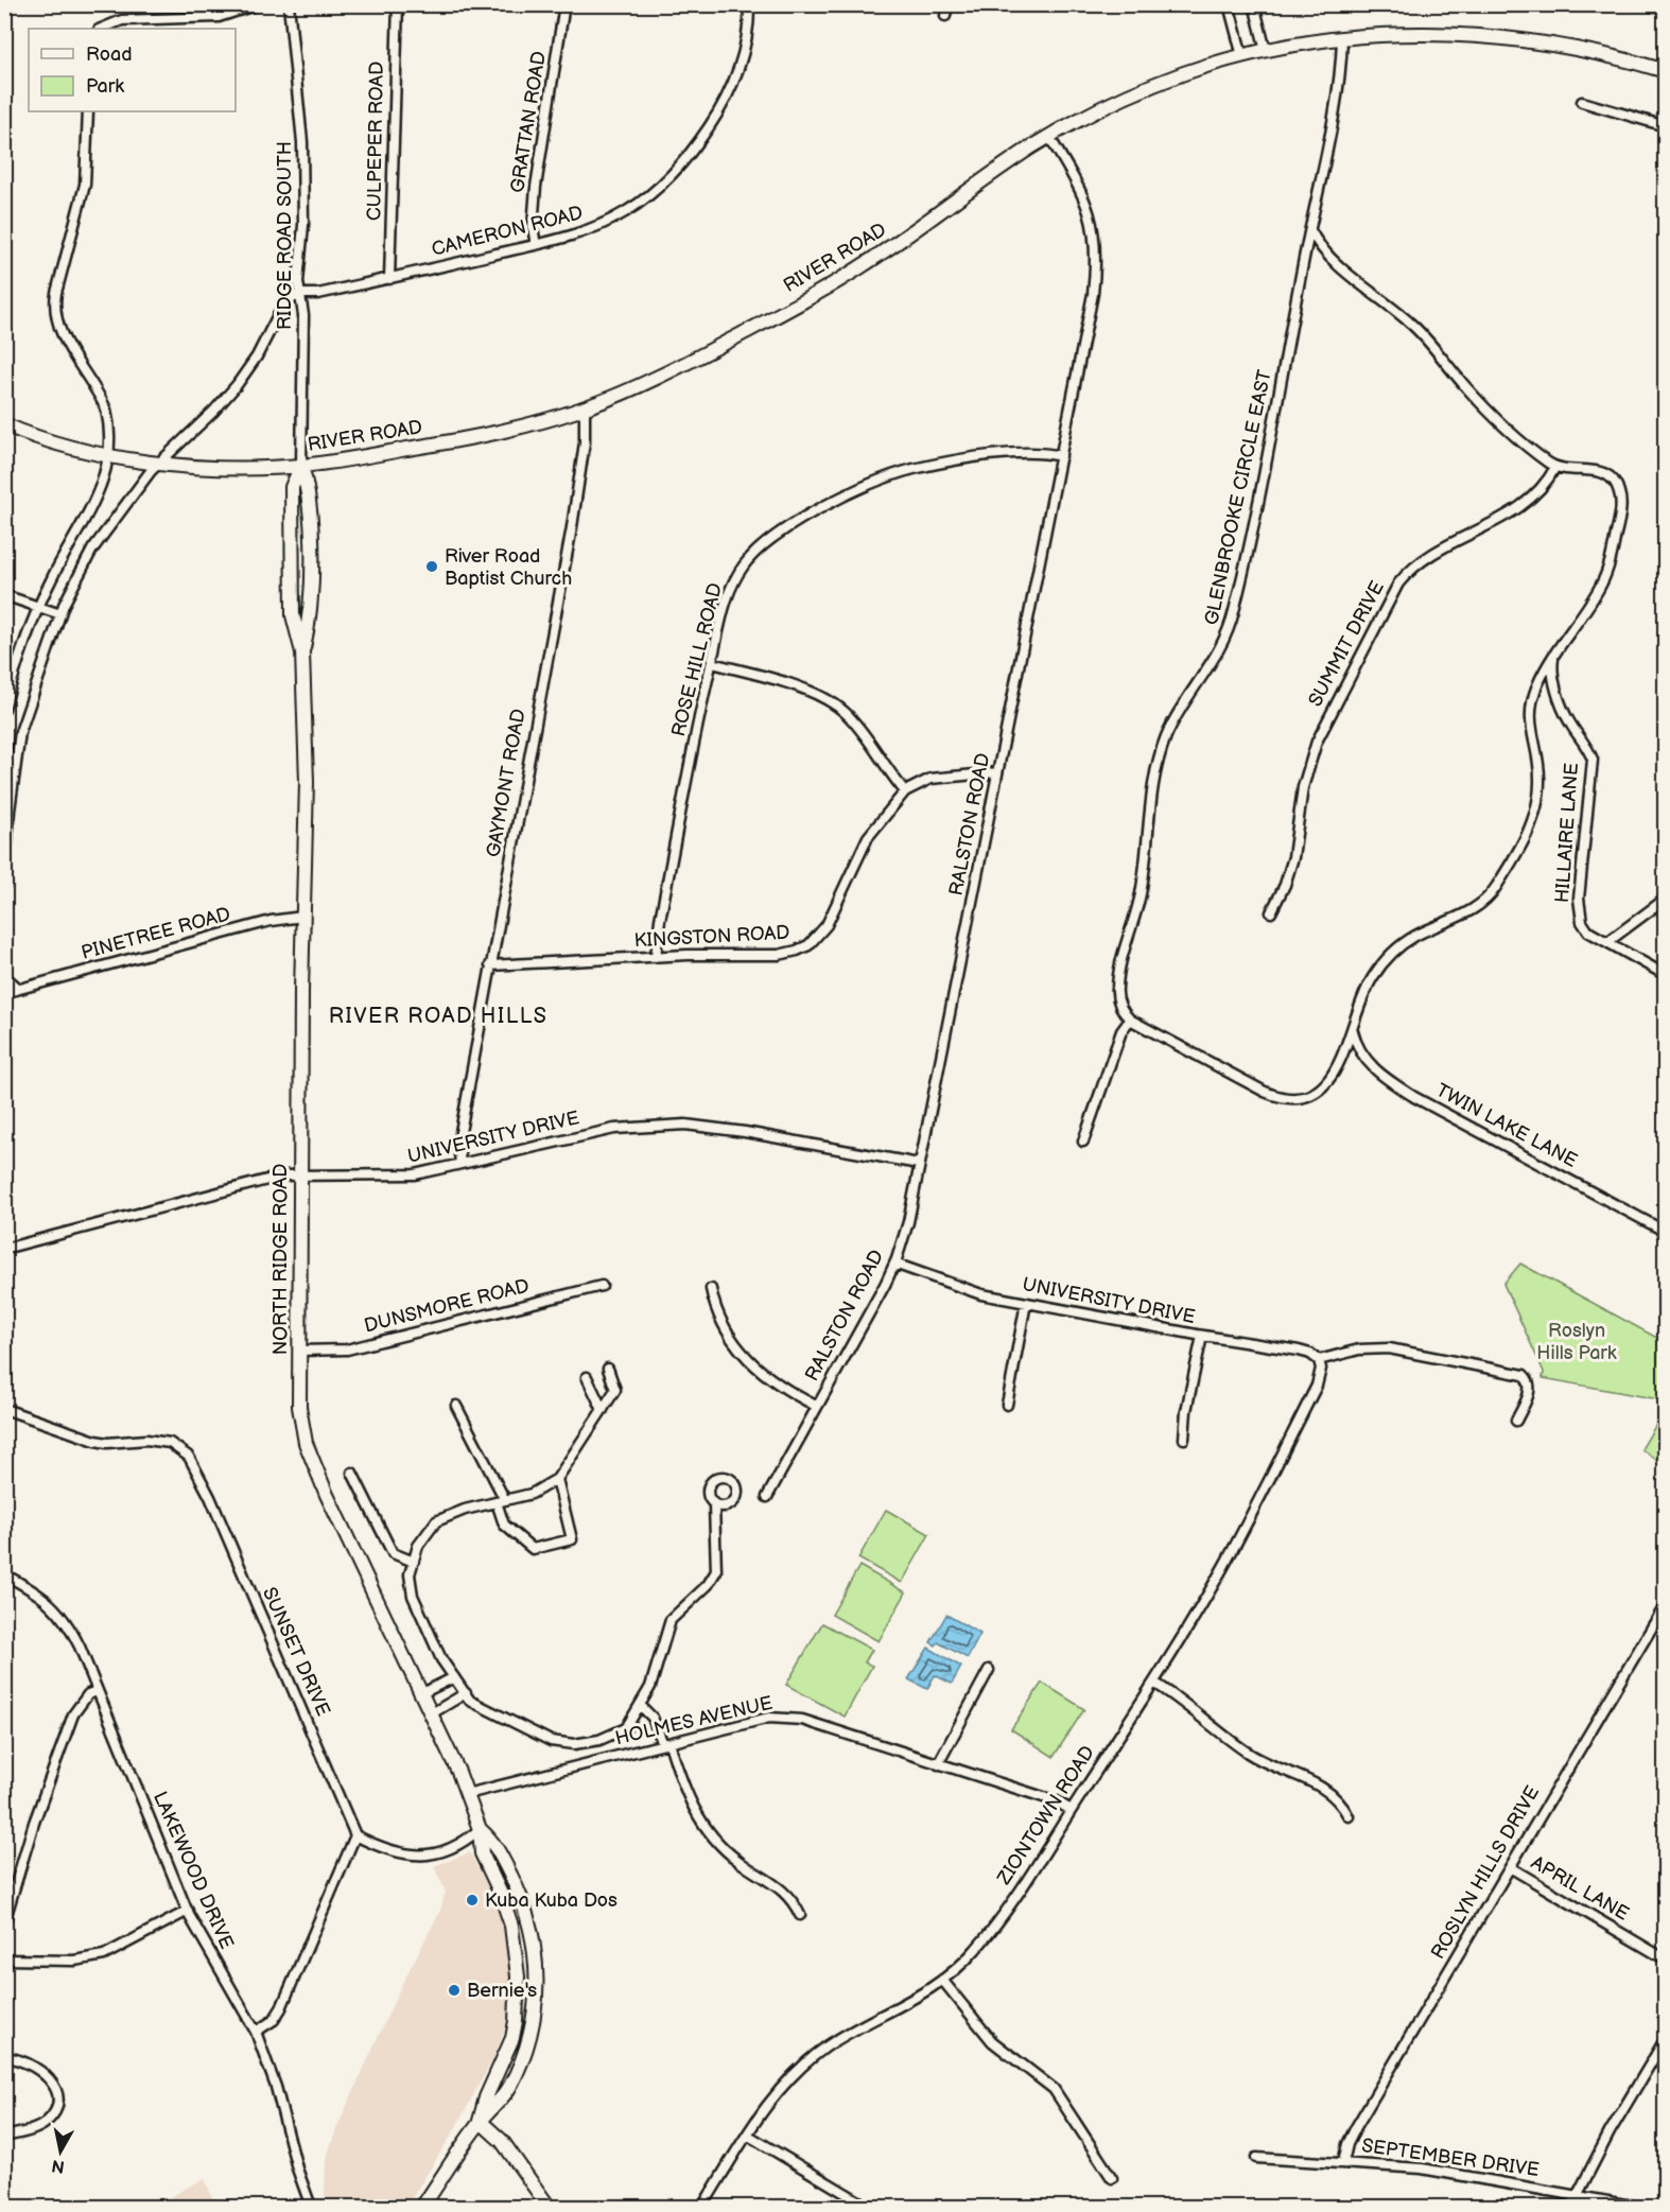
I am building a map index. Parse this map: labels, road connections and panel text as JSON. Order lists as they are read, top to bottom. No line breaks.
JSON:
{"streets":{"main road":["RIVER ROAD","NORTH RIDGE ROAD"],"street":["GRATTAN ROAD","CULPEPER ROAD","CAMERON ROAD","RIDGE ROAD SOUTH","GLENBROOKE CIRCLE EAST","SUMMIT DRIVE","ROSE HILL ROAD","GAYMONT ROAD","RALSTON ROAD","HILLAIRE LANE","PINETREE ROAD","KINGSTON ROAD","TWIN LAKE LANE","UNIVERSITY DRIVE","DUNSMORE ROAD","SUNSET DRIVE","HOLMES AVENUE","ZIONTOWN ROAD","LAKEWOOD DRIVE","ROSLYN HILLS DRIVE","APRIL LANE","SEPTEMBER DRIVE"]},"crossings":[["GRATTAN ROAD","CAMERON ROAD"],["CULPEPER ROAD","CAMERON ROAD"],["CAMERON ROAD","RIDGE ROAD SOUTH"],["RIDGE ROAD SOUTH","RIVER ROAD"],["RIDGE ROAD SOUTH","NORTH RIDGE ROAD"],["RIVER ROAD","GLENBROOKE CIRCLE EAST"],["RIVER ROAD","GAYMONT ROAD"],["RIVER ROAD","RALSTON ROAD"],["RIVER ROAD","NORTH RIDGE ROAD"],["ROSE HILL ROAD","RALSTON ROAD"],["ROSE HILL ROAD","KINGSTON ROAD"],["GAYMONT ROAD","KINGSTON ROAD"],["GAYMONT ROAD","UNIVERSITY DRIVE"],["RALSTON ROAD","KINGSTON ROAD"],["RALSTON ROAD","UNIVERSITY DRIVE"],["PINETREE ROAD","NORTH RIDGE ROAD"],["UNIVERSITY DRIVE","NORTH RIDGE ROAD"],["UNIVERSITY DRIVE","ZIONTOWN ROAD"],["NORTH RIDGE ROAD","DUNSMORE ROAD"],["NORTH RIDGE ROAD","HOLMES AVENUE"],["HOLMES AVENUE","ZIONTOWN ROAD"],["ROSLYN HILLS DRIVE","APRIL LANE"],["ROSLYN HILLS DRIVE","SEPTEMBER DRIVE"]],"districts":["RIVER ROAD HILLS"],"parks":["Roslyn Hills Park"],"places":["River Road Baptist Church","Kuba Kuba Dos","Bernie's"],"legend":["Road","Park"],"north":"bottom"}
